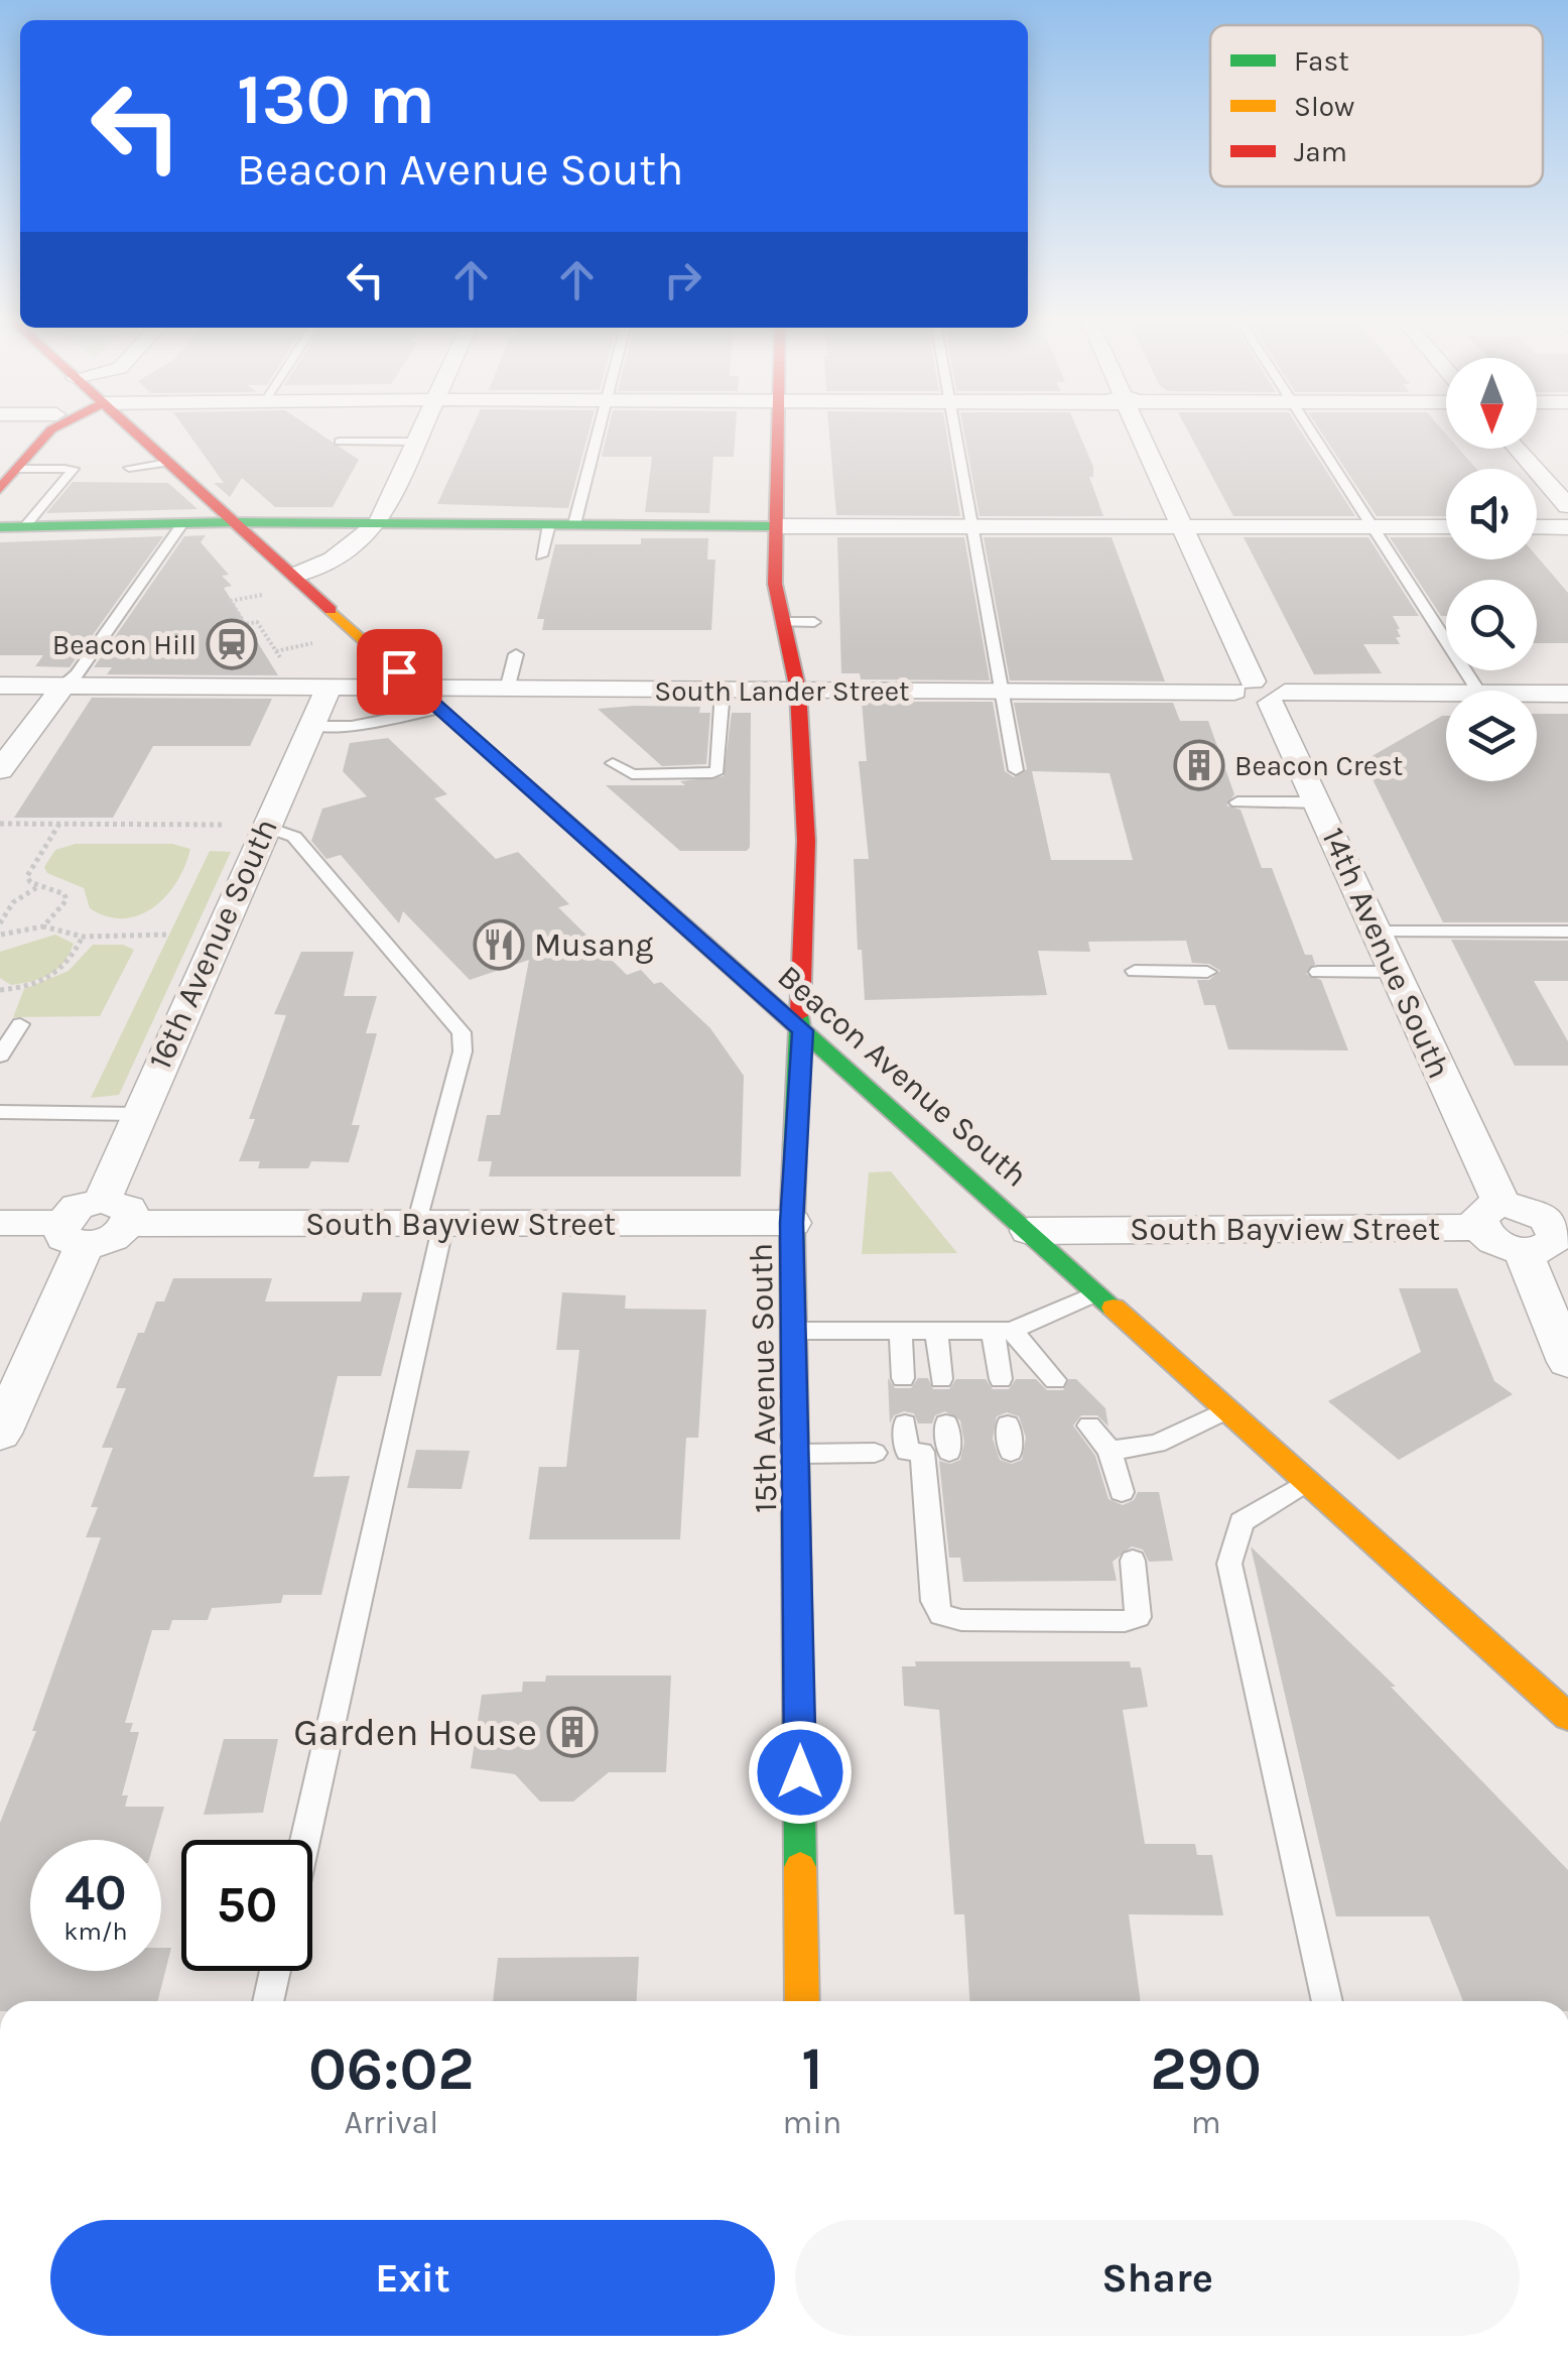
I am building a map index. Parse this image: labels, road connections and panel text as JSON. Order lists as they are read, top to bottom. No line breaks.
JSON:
{"streets":{"main road":["Beacon Avenue South","15th Avenue South"],"street":["South Lander Street","16th Avenue South","14th Avenue South","South Bayview Street"]},"crossings":[["South Lander Street","16th Avenue South"],["South Lander Street","14th Avenue South"],["South Lander Street","Beacon Avenue South"],["South Lander Street","15th Avenue South"],["16th Avenue South","South Bayview Street"],["14th Avenue South","South Bayview Street"],["Beacon Avenue South","South Bayview Street"],["Beacon Avenue South","15th Avenue South"],["South Bayview Street","15th Avenue South"]],"places":{"station":["Beacon Hill"],"building":["Beacon Crest","Garden House"],"restaurant":["Musang"]},"legend":["Fast","Slow","Jam"],"north":"bottom","page":{"turn":["130 m","Beacon Avenue South"],"speed":"40 km/h","limit":"50","eta":["06:02","Arrival","1","min","290","m"],"buttons":["Exit","Share"]}}
